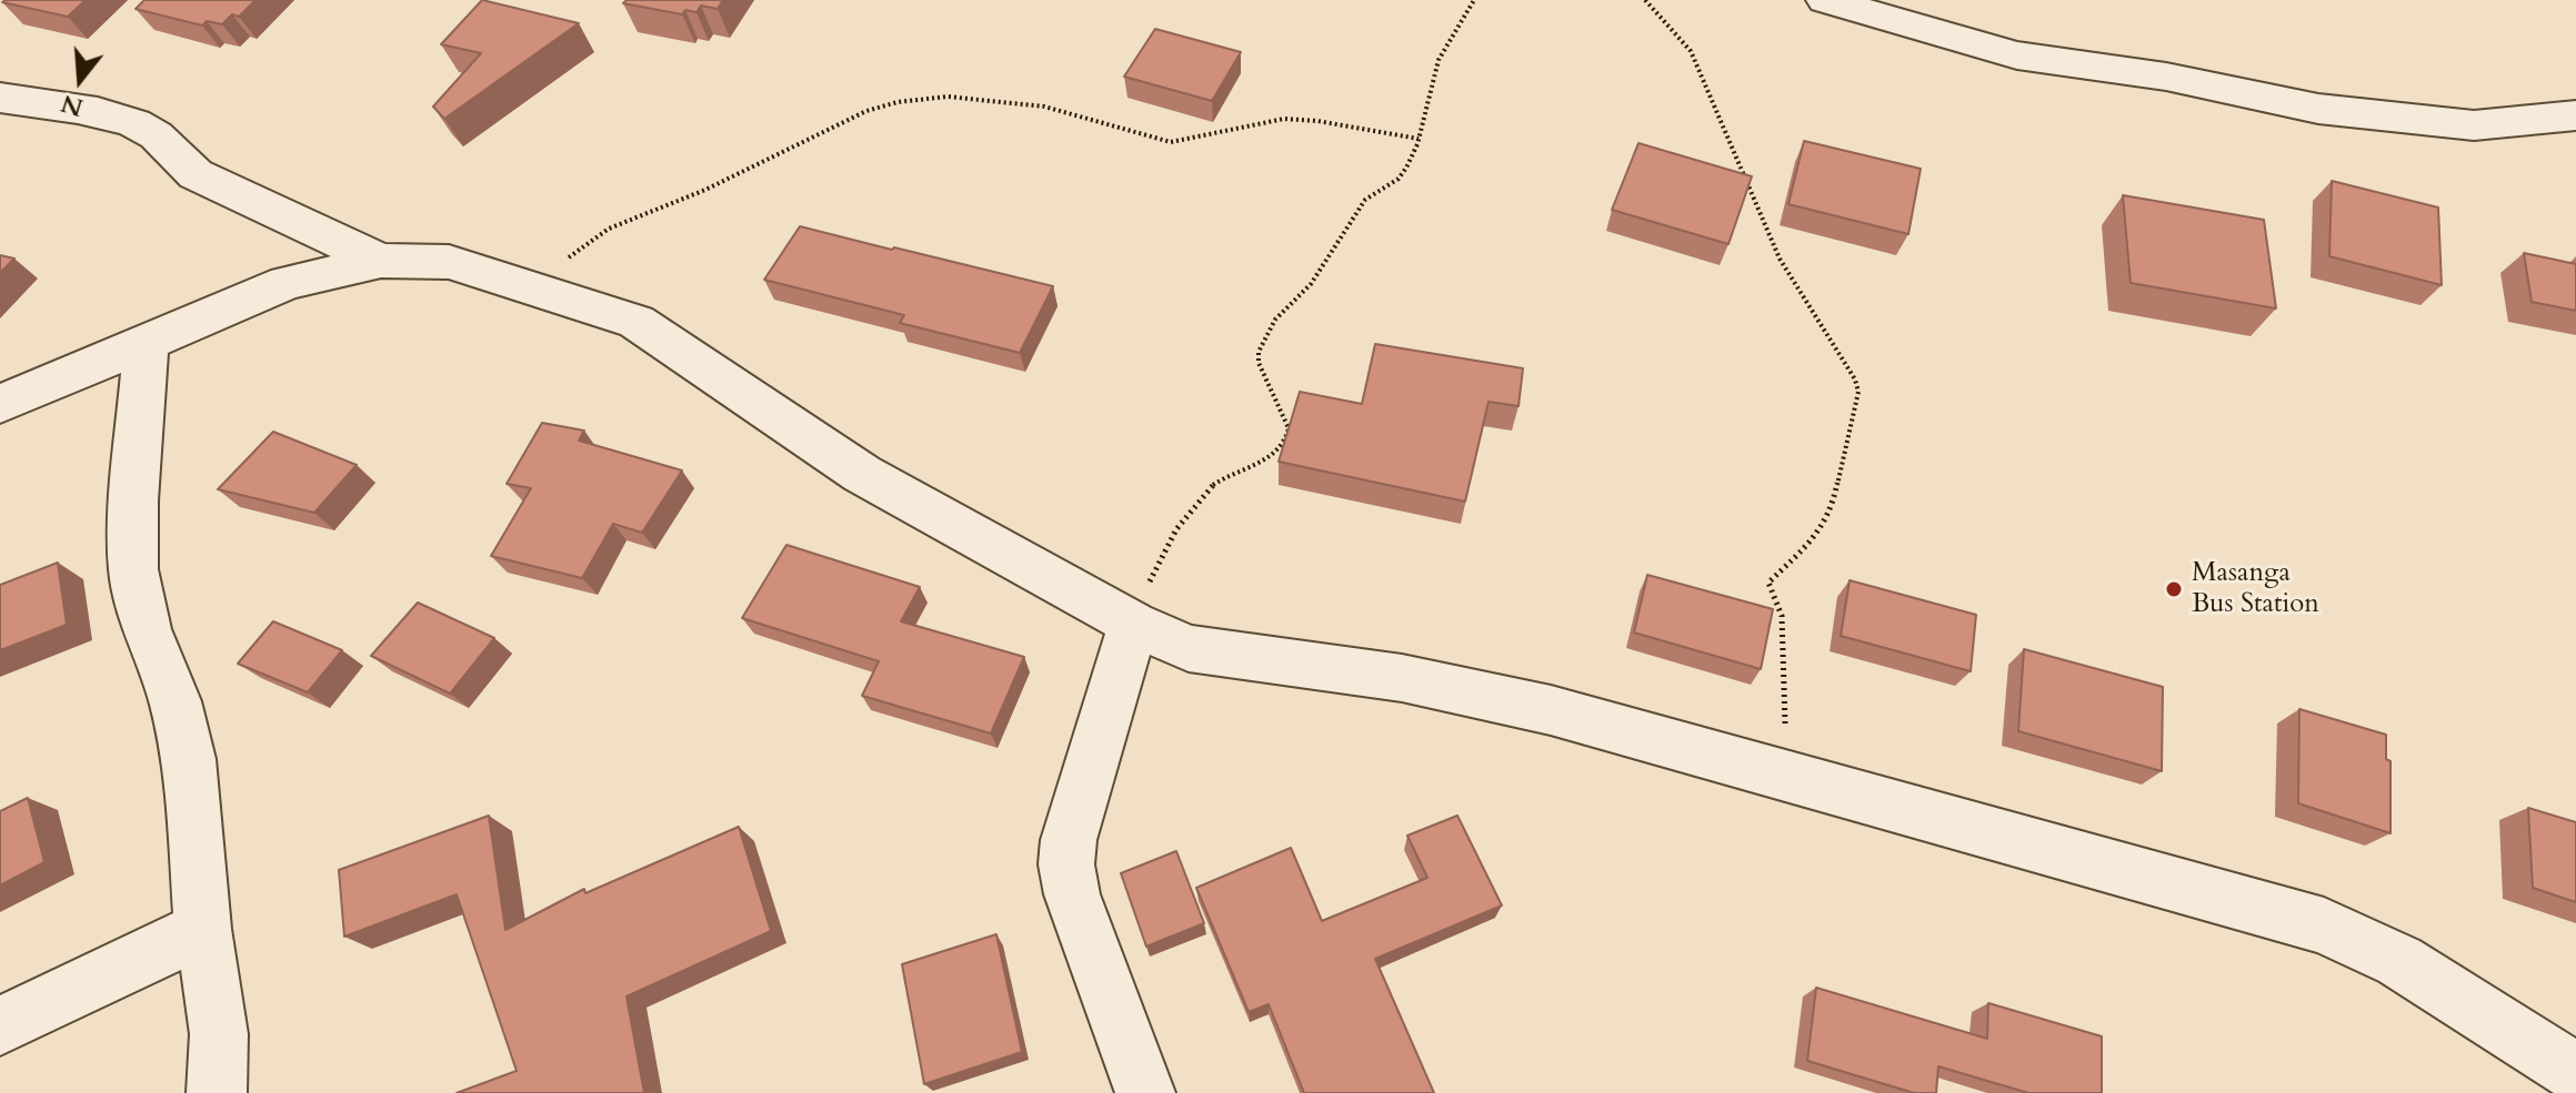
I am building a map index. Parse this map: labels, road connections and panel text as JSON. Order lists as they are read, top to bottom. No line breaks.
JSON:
{"places":["Masanga Bus Station"],"north":"bottom"}
